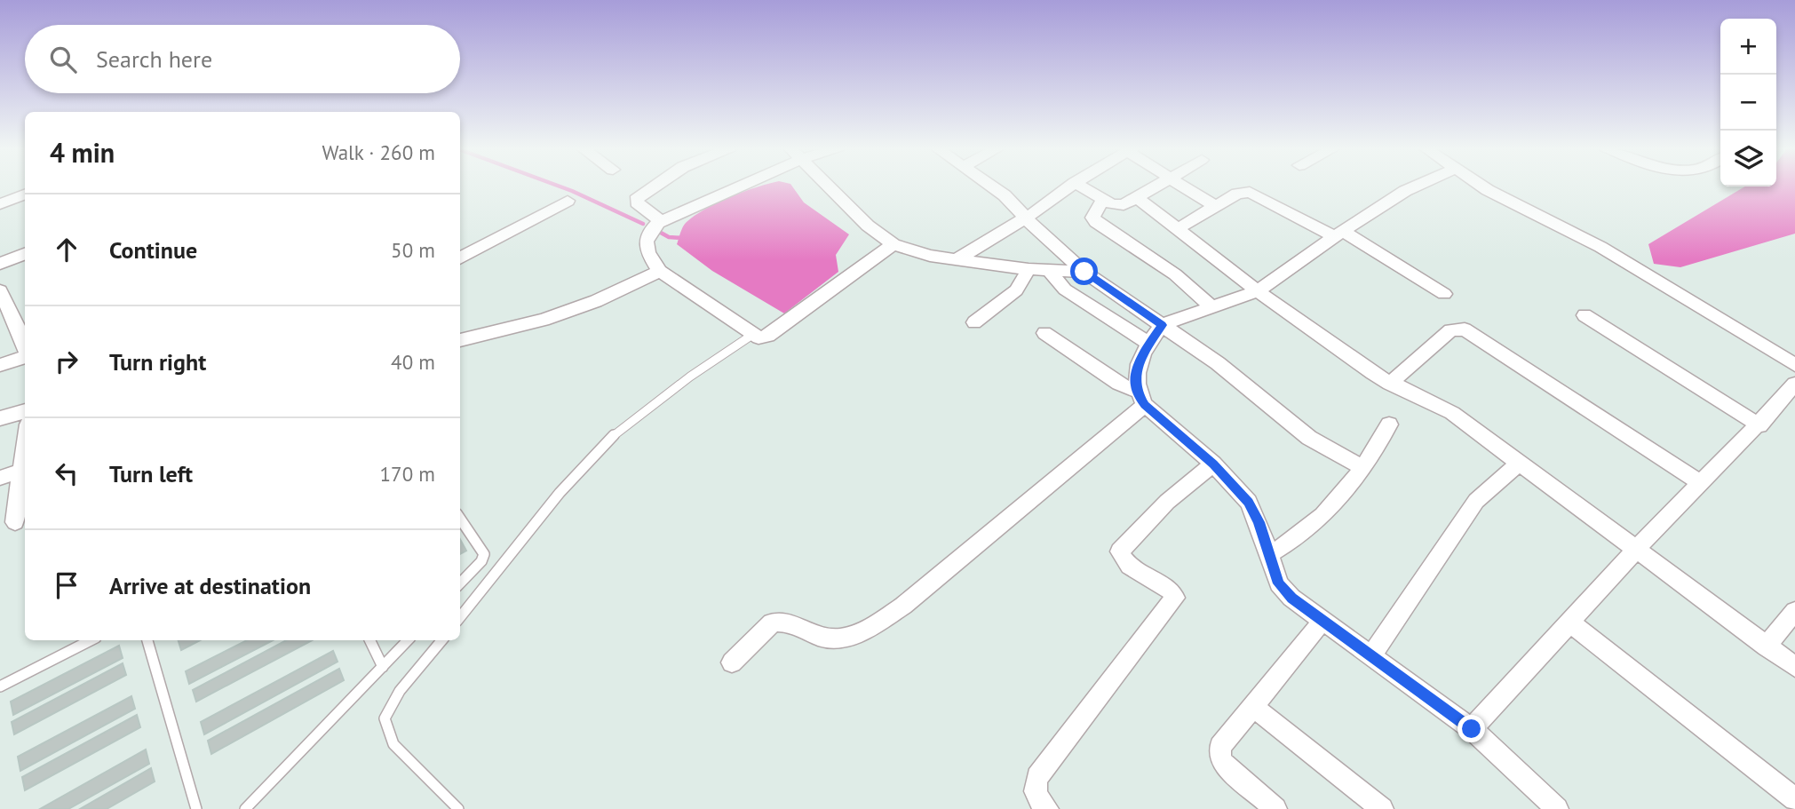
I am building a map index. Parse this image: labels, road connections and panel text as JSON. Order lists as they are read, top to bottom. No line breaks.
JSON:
{"page":{"map_buttons":["+","−"],"search":"Search here","heading":["4 min","Walk · 260 m"],"list":[["Continue","50 m"],["Turn right","40 m"],["Turn left","170 m"],"Arrive at destination"]}}
